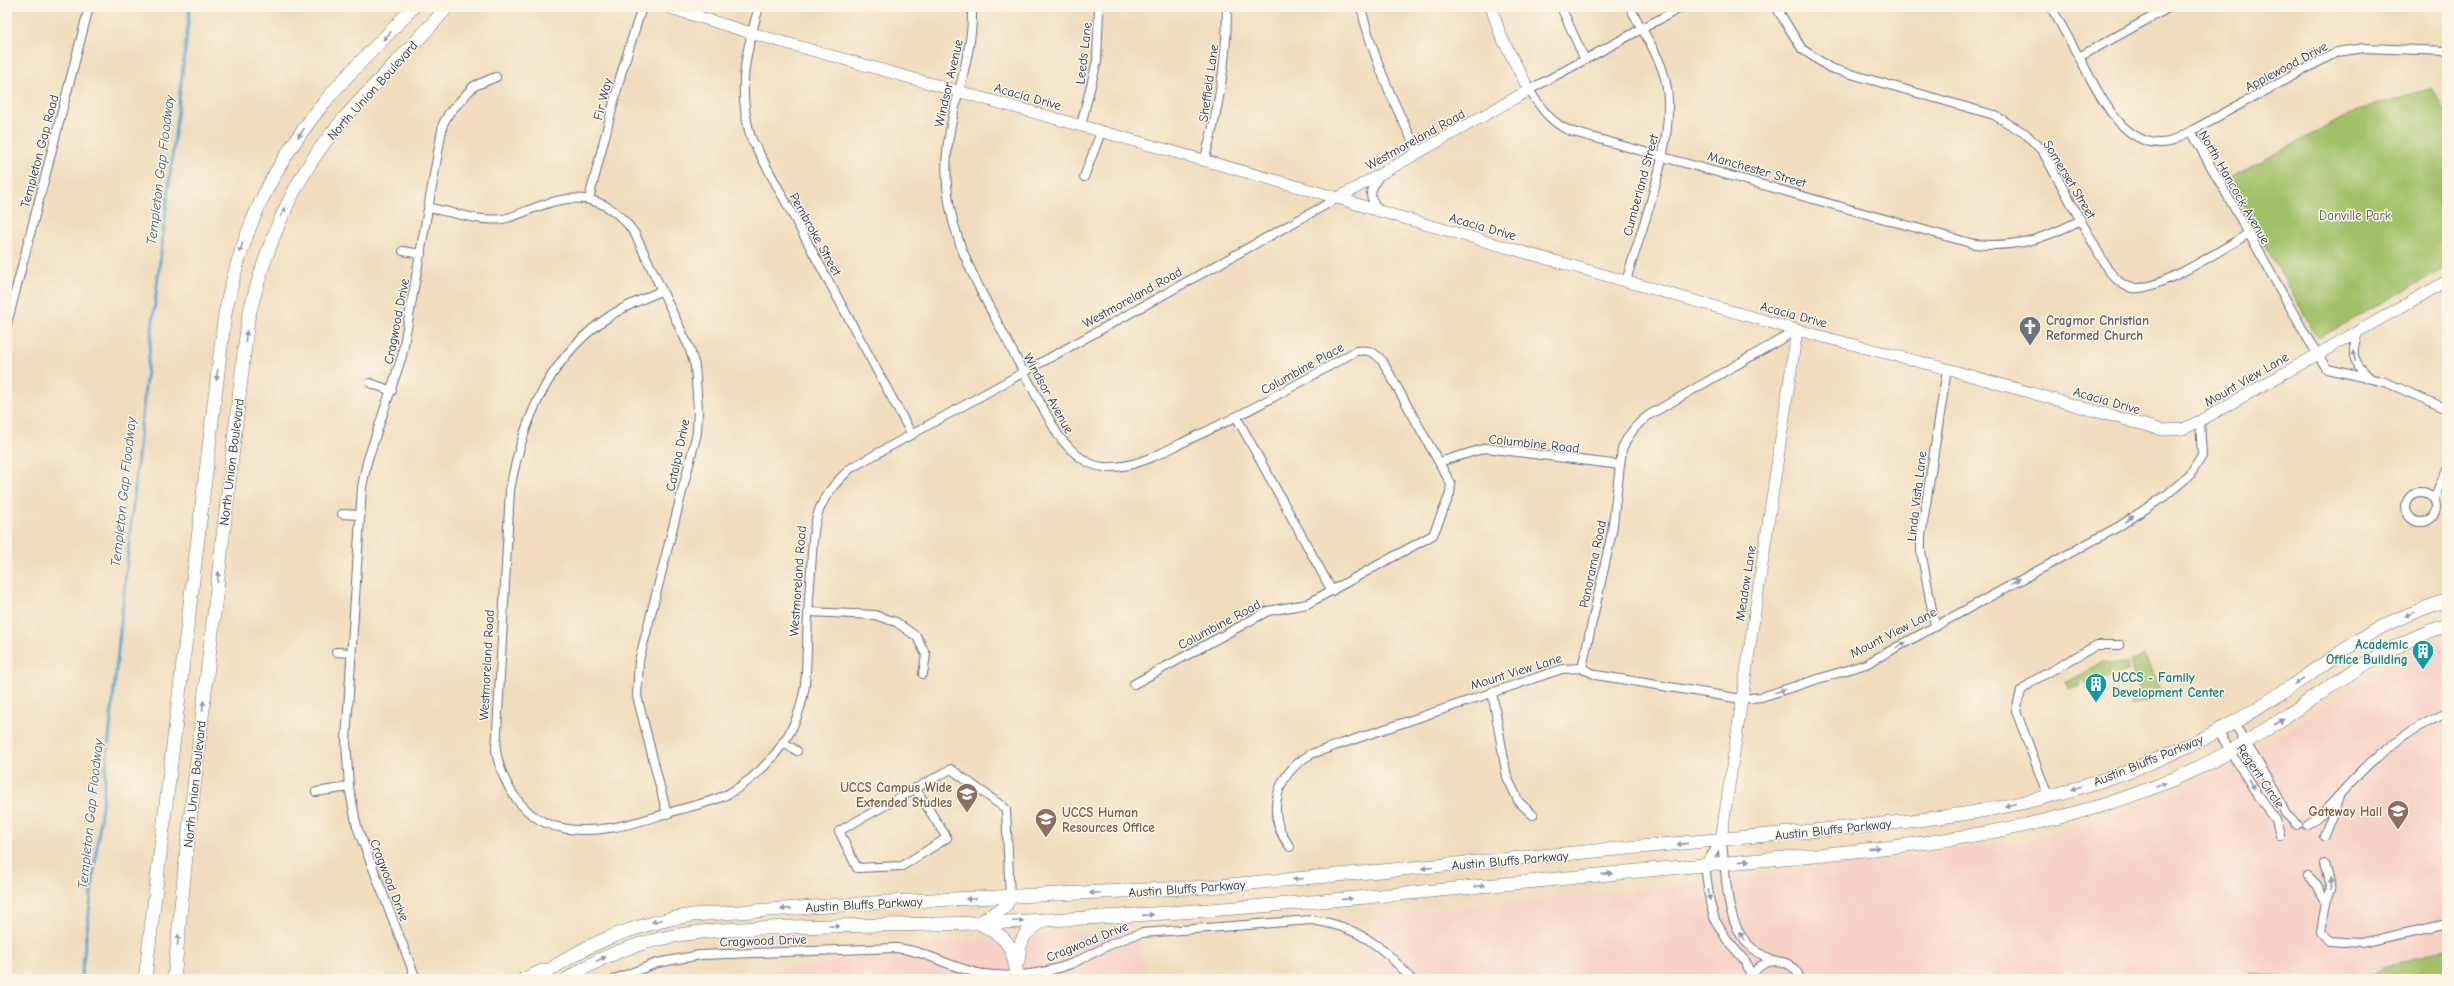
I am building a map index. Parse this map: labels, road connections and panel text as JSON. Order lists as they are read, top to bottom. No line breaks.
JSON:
{"streets":{"main road":["North Union Boulevard","Austin Bluffs Parkway"],"street":["Leeds Lane","Applewood Drive","Windsor Avenue","Sheffield Lane","Acacia Drive","Fir Way","Westmoreland Road","Templeton Gap Road","Manchester Street","Somerset Street","Cumberland Street","North Hancock Avenue","Pembroke Street","Cragwood Drive","Columbine Place","Mount View Lane","Columbine Road","Catalpa Drive","Linda Vista Lane","Panorama Road","Meadow Lane","Regent Circle"]},"crossings":[["Leeds Lane","Acacia Drive"],["Applewood Drive","North Hancock Avenue"],["Windsor Avenue","Acacia Drive"],["Windsor Avenue","Westmoreland Road"],["Windsor Avenue","Columbine Place"],["Sheffield Lane","Acacia Drive"],["Acacia Drive","Westmoreland Road"],["Acacia Drive","Cumberland Street"],["Acacia Drive","Pembroke Street"],["Acacia Drive","Mount View Lane"],["Acacia Drive","Linda Vista Lane"],["Acacia Drive","Meadow Lane"],["Fir Way","Catalpa Drive"],["Westmoreland Road","Manchester Street"],["Westmoreland Road","Cumberland Street"],["Westmoreland Road","Pembroke Street"],["Westmoreland Road","Catalpa Drive"],["Manchester Street","Somerset Street"],["Manchester Street","Cumberland Street"],["Somerset Street","North Hancock Avenue"],["North Hancock Avenue","Mount View Lane"],["Cragwood Drive","Catalpa Drive"],["Columbine Place","Columbine Road"],["Mount View Lane","Linda Vista Lane"],["Mount View Lane","Panorama Road"],["Mount View Lane","Meadow Lane"],["Columbine Road","Panorama Road"],["Meadow Lane","Austin Bluffs Parkway"],["Austin Bluffs Parkway","Regent Circle"]],"one_way":["Mount View Lane"],"water":["Templeton Gap Floodway"],"parks":["Danville Park"],"places":{"church":["Cragmor Christian Reformed Church"],"building":["Academic Office Building","UCCS - Family Development Center"],"school or university":["UCCS Campus Wide Extended Studies","Gateway Hall","UCCS Human Resources Office"]}}
